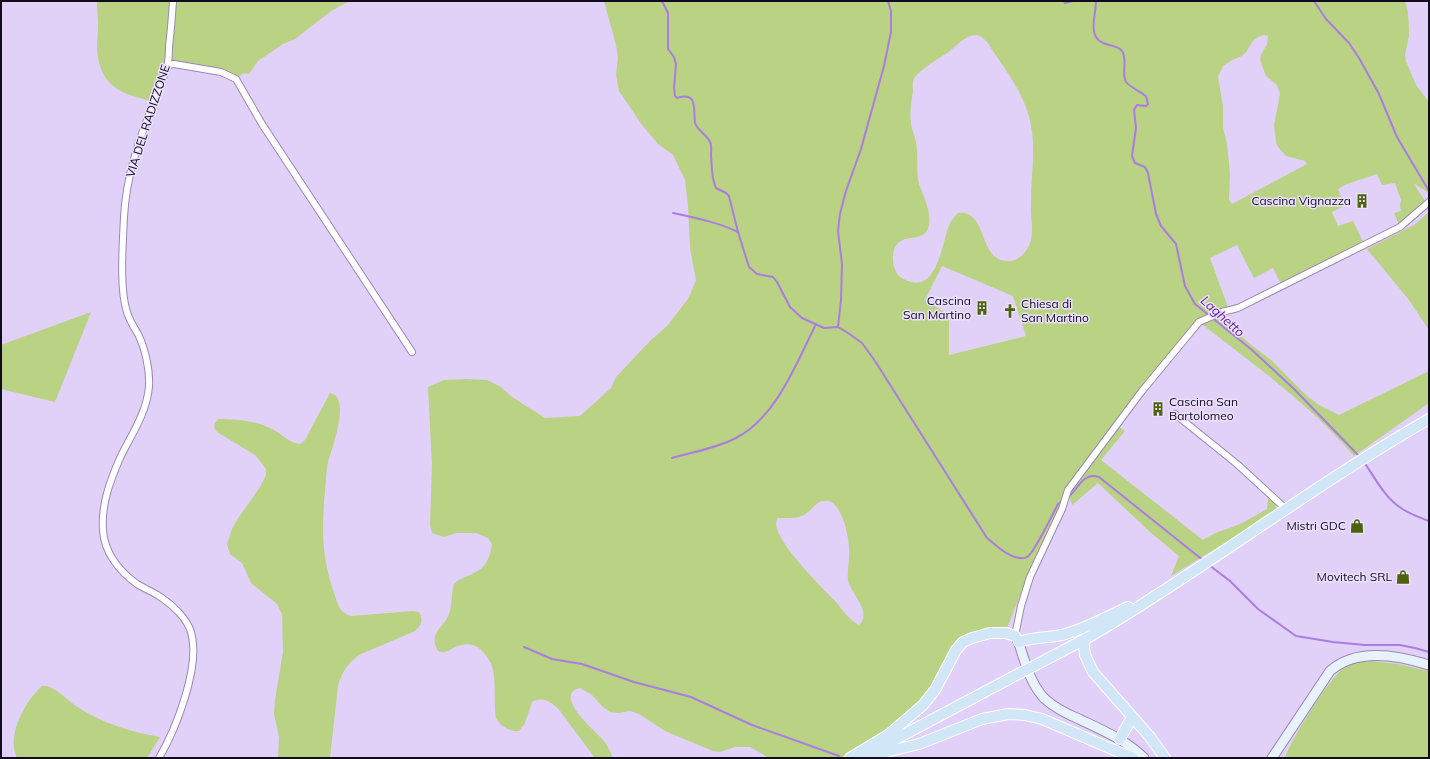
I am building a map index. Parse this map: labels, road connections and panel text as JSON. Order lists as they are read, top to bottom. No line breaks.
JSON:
{"streets":{"street":["VIA DEL RADIZZONE"]},"water":["Laghetto"],"places":{"building":["Cascina Vignazza","Cascina San Martino","Cascina San Bartolomeo"],"church":["Chiesa di San Martino"],"shop":["Mistri GDC","Movitech SRL"]}}
